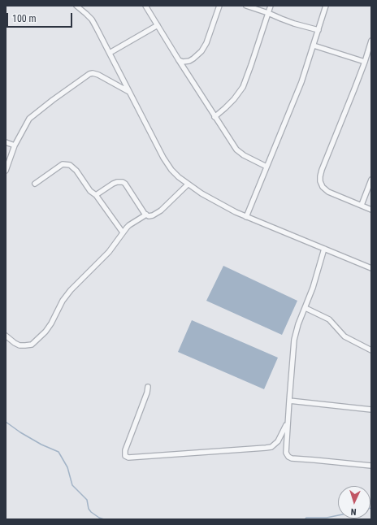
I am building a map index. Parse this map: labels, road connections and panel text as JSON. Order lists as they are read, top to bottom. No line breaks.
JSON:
{"scale_bar":"100 m","north":"bottom"}
